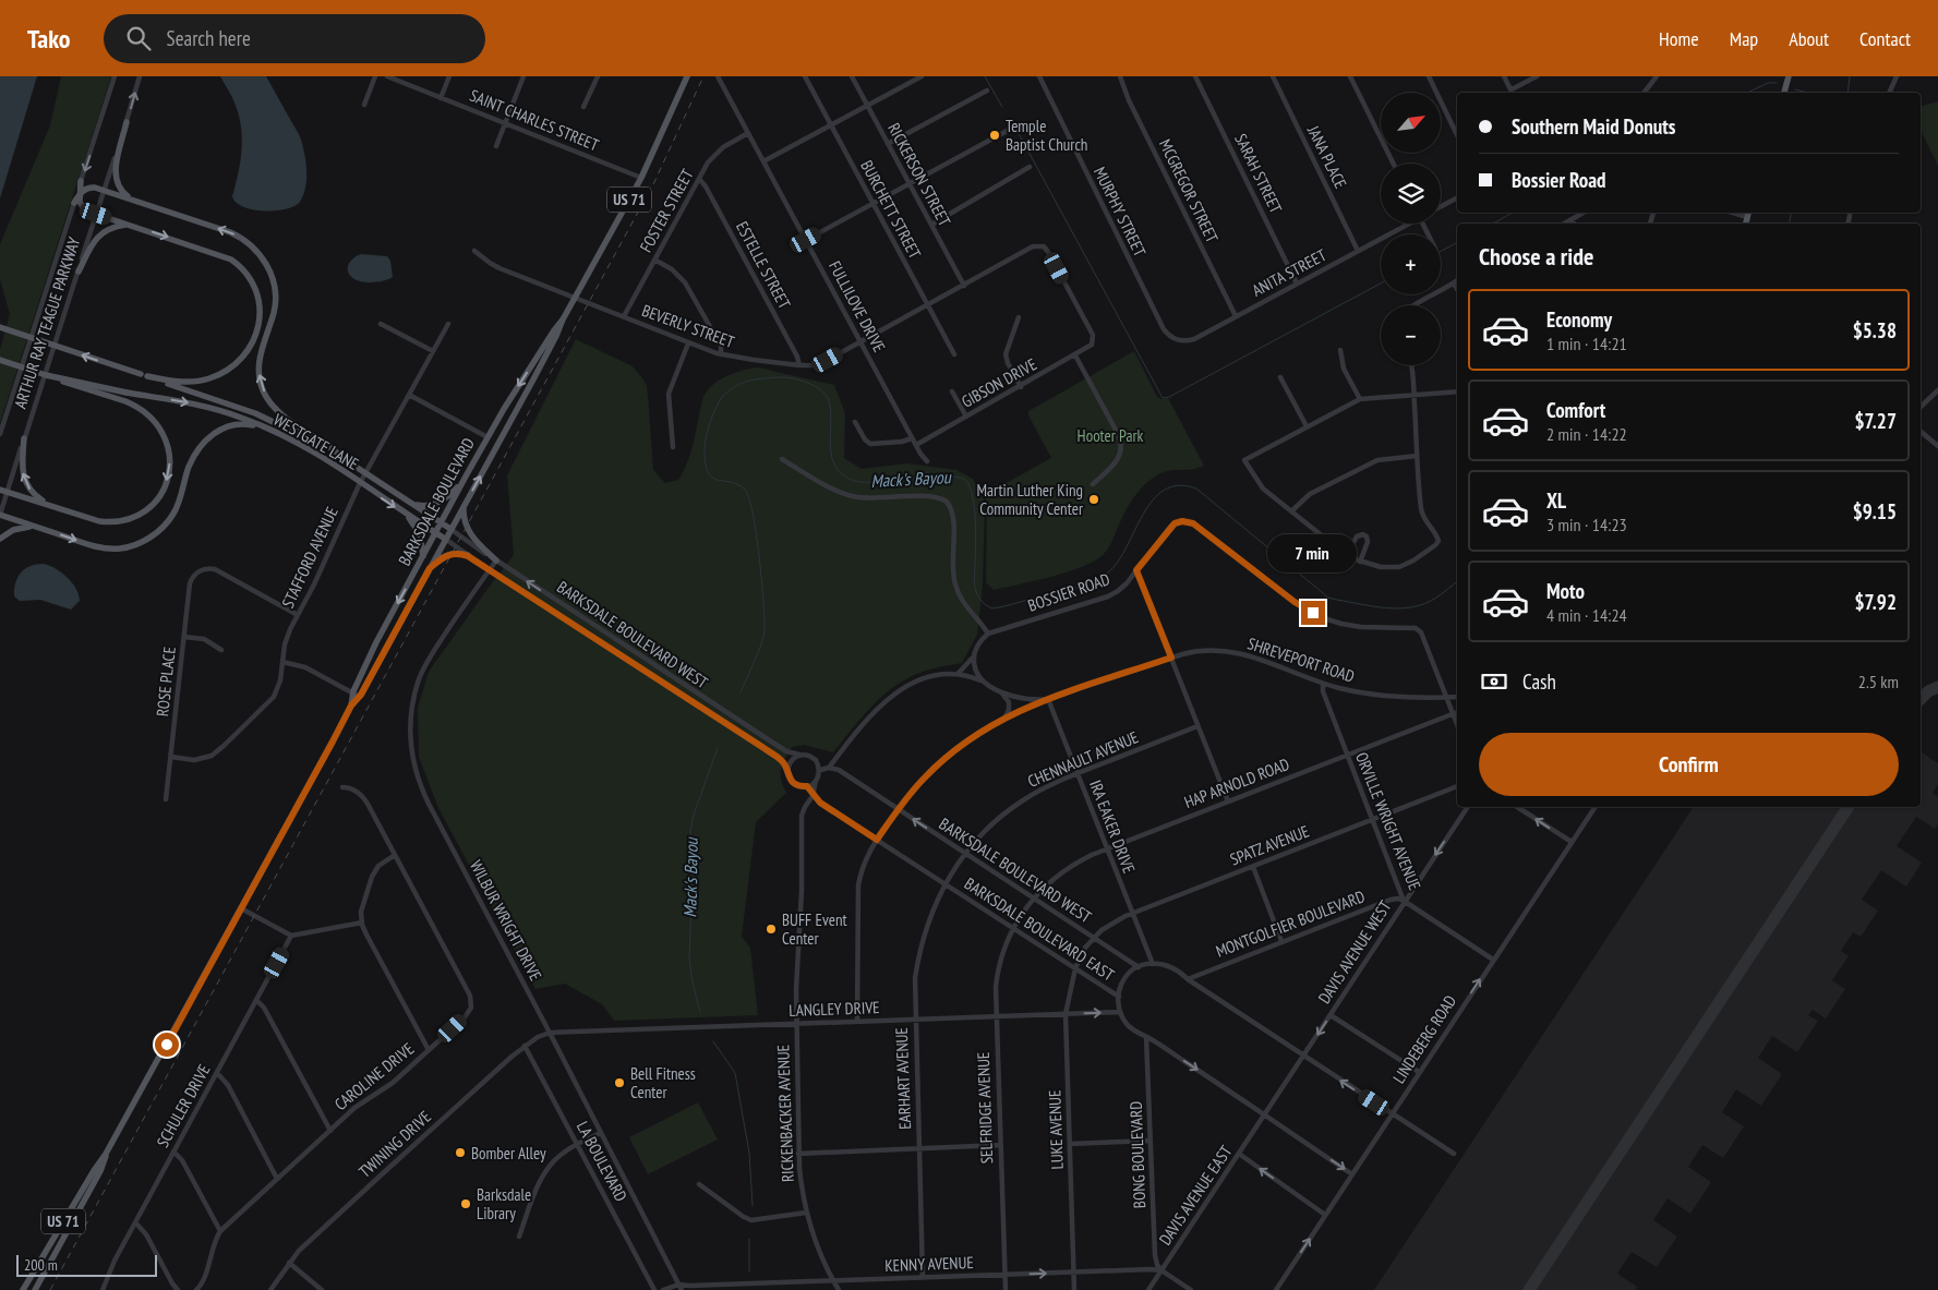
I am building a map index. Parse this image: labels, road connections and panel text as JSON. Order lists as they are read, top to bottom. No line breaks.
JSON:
{"streets":{"main road":["US 71","WESTGATE LANE","BARKSDALE BOULEVARD"],"street":["SAINT CHARLES STREET","JANA PLACE","SARAH STREET","RICKERSON STREET","MCGREGOR STREET","BURCHETT STREET","FOSTER STREET","MURPHY STREET","ESTELLE STREET","ANITA STREET","FULLILOVE DRIVE","ARTHUR RAY TEAGUE PARKWAY","BEVERLY STREET","GIBSON DRIVE","STAFFORD AVENUE","BOSSIER ROAD","BARKSDALE BOULEVARD WEST","SHREVEPORT ROAD","ROSE PLACE","CHENNAULT AVENUE","HAP ARNOLD ROAD","ORVILLE WRIGHT AVENUE","IRA EAKER DRIVE","SPATZ AVENUE","WILBUR WRIGHT DRIVE","MONTGOLFIER BOULEVARD","BARKSDALE BOULEVARD EAST","DAVIS AVENUE WEST","LANGLEY DRIVE","LINDEBERG ROAD","CAROLINE DRIVE","EARHART AVENUE","SCHULER DRIVE","SELFRIDGE AVENUE","RICKENBACKER AVENUE","LUKE AVENUE","TWINING DRIVE","BONG BOULEVARD","LA BOULEVARD","DAVIS AVENUE EAST","KENNY AVENUE"]},"crossings":[["SAINT CHARLES STREET","BARKSDALE BOULEVARD"],["JANA PLACE","ANITA STREET"],["SARAH STREET","ANITA STREET"],["RICKERSON STREET","BEVERLY STREET"],["MCGREGOR STREET","ANITA STREET"],["BURCHETT STREET","BEVERLY STREET"],["FOSTER STREET","ESTELLE STREET"],["FOSTER STREET","FULLILOVE DRIVE"],["FOSTER STREET","BEVERLY STREET"],["MURPHY STREET","ANITA STREET"],["ESTELLE STREET","BEVERLY STREET"],["FULLILOVE DRIVE","BEVERLY STREET"],["FULLILOVE DRIVE","GIBSON DRIVE"],["BEVERLY STREET","GIBSON DRIVE"],["BEVERLY STREET","BARKSDALE BOULEVARD"],["WESTGATE LANE","BARKSDALE BOULEVARD"],["WESTGATE LANE","STAFFORD AVENUE"],["WESTGATE LANE","BARKSDALE BOULEVARD WEST"],["BARKSDALE BOULEVARD","BARKSDALE BOULEVARD WEST"],["STAFFORD AVENUE","ROSE PLACE"],["BOSSIER ROAD","SHREVEPORT ROAD"],["BARKSDALE BOULEVARD WEST","SHREVEPORT ROAD"],["BARKSDALE BOULEVARD WEST","CHENNAULT AVENUE"],["BARKSDALE BOULEVARD WEST","HAP ARNOLD ROAD"],["BARKSDALE BOULEVARD WEST","SPATZ AVENUE"],["BARKSDALE BOULEVARD WEST","WILBUR WRIGHT DRIVE"],["BARKSDALE BOULEVARD WEST","BARKSDALE BOULEVARD EAST"],["BARKSDALE BOULEVARD WEST","RICKENBACKER AVENUE"],["BARKSDALE BOULEVARD WEST","LUKE AVENUE"],["SHREVEPORT ROAD","ORVILLE WRIGHT AVENUE"],["SHREVEPORT ROAD","IRA EAKER DRIVE"],["CHENNAULT AVENUE","IRA EAKER DRIVE"],["CHENNAULT AVENUE","BARKSDALE BOULEVARD EAST"],["CHENNAULT AVENUE","EARHART AVENUE"],["HAP ARNOLD ROAD","ORVILLE WRIGHT AVENUE"],["HAP ARNOLD ROAD","IRA EAKER DRIVE"],["HAP ARNOLD ROAD","BARKSDALE BOULEVARD EAST"],["HAP ARNOLD ROAD","SELFRIDGE AVENUE"],["ORVILLE WRIGHT AVENUE","SPATZ AVENUE"],["ORVILLE WRIGHT AVENUE","MONTGOLFIER BOULEVARD"],["ORVILLE WRIGHT AVENUE","DAVIS AVENUE WEST"],["ORVILLE WRIGHT AVENUE","LINDEBERG ROAD"],["IRA EAKER DRIVE","SPATZ AVENUE"],["SPATZ AVENUE","LUKE AVENUE"],["WILBUR WRIGHT DRIVE","LANGLEY DRIVE"],["WILBUR WRIGHT DRIVE","TWINING DRIVE"],["WILBUR WRIGHT DRIVE","KENNY AVENUE"],["MONTGOLFIER BOULEVARD","DAVIS AVENUE WEST"],["BARKSDALE BOULEVARD EAST","LANGLEY DRIVE"],["BARKSDALE BOULEVARD EAST","EARHART AVENUE"],["BARKSDALE BOULEVARD EAST","SELFRIDGE AVENUE"],["BARKSDALE BOULEVARD EAST","RICKENBACKER AVENUE"],["BARKSDALE BOULEVARD EAST","LUKE AVENUE"],["DAVIS AVENUE WEST","DAVIS AVENUE EAST"],["LANGLEY DRIVE","EARHART AVENUE"],["LANGLEY DRIVE","SELFRIDGE AVENUE"],["LANGLEY DRIVE","RICKENBACKER AVENUE"],["LANGLEY DRIVE","LUKE AVENUE"],["LANGLEY DRIVE","TWINING DRIVE"],["EARHART AVENUE","KENNY AVENUE"],["SELFRIDGE AVENUE","KENNY AVENUE"],["RICKENBACKER AVENUE","KENNY AVENUE"],["LUKE AVENUE","KENNY AVENUE"],["TWINING DRIVE","LA BOULEVARD"],["BONG BOULEVARD","DAVIS AVENUE EAST"],["BONG BOULEVARD","KENNY AVENUE"],["DAVIS AVENUE EAST","KENNY AVENUE"]],"one_way":["DAVIS AVENUE WEST","LINDEBERG ROAD"],"water":["Mack's Bayou"],"parks":["Hooter Park"],"places":["Temple Baptist Church","Martin Luther King Community Center","BUFF Event Center","Bell Fitness Center","Bomber Alley","Barksdale Library"],"scale_bar":"200 m","north":"top right","page":{"header":"Tako","search":"Search here","nav":["Home","Map","About","Contact"],"map_buttons":["+","−"],"banner":["Southern Maid Donuts","Bossier Road"],"heading":"Choose a ride","list":[{"name":"Economy","note":"1 min · 14:21","value":"$5.38"},{"name":"Comfort","note":"2 min · 14:22","value":"$7.27"},{"name":"XL","note":"3 min · 14:23","value":"$9.15"},{"name":"Moto","note":"4 min · 14:24","value":"$7.92"}],"bubble":"7 min","pay":["Cash","2.5 km"],"buttons":"Confirm","scale":"200 m"}}
